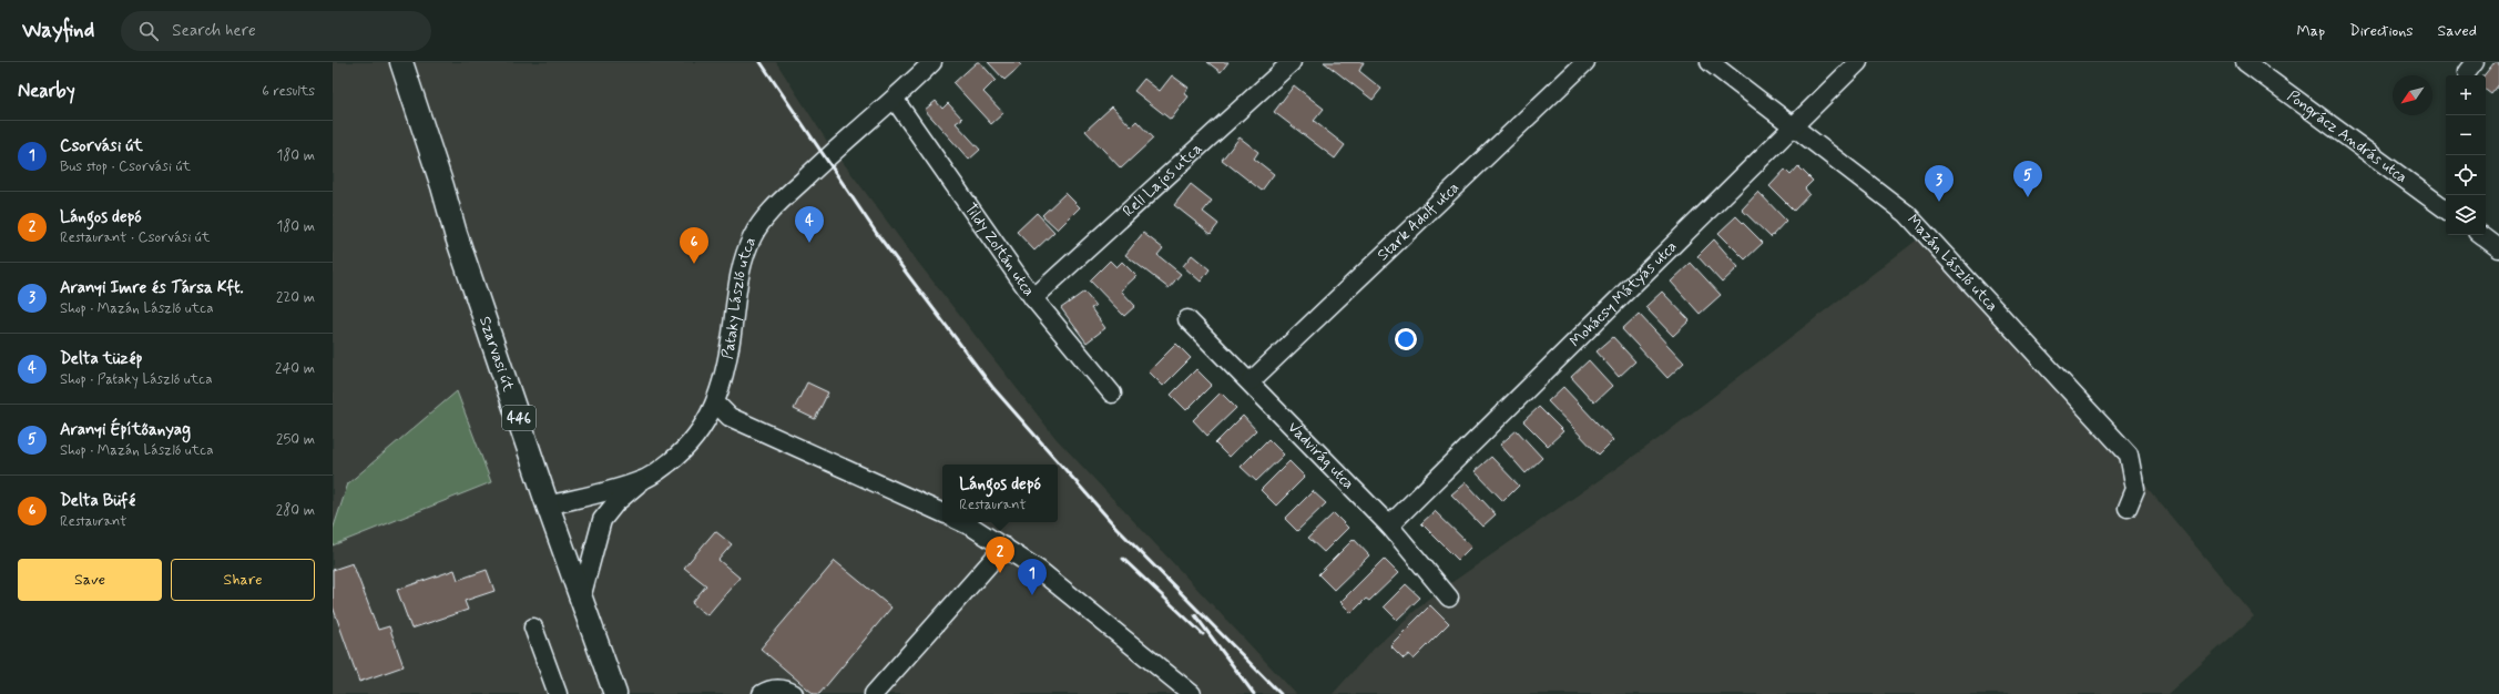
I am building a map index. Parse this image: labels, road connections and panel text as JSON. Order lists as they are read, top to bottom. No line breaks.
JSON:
{"streets":{"main road":["Szarvasi út","446"],"street":["Pongrácz András utca","Rell Lajos utca","Stark Adolf utca","Tildy Zoltán utca","Mazán László utca","Mohácsy Mátyás utca","Pataky László utca","Vadvirág utca"]},"crossings":[["Rell Lajos utca","Tildy Zoltán utca"],["Stark Adolf utca","Vadvirág utca"],["Tildy Zoltán utca","Pataky László utca"],["Mazán László utca","Mohácsy Mátyás utca"],["Mohácsy Mátyás utca","Vadvirág utca"],["Pataky László utca","Szarvasi út"]],"north":"bottom left","page":{"header":"Wayfind","search":"Search here","nav":["Map","Directions","Saved"],"heading":["Nearby","6 results"],"map_buttons":["+","−"],"list":[{"mark":"1","name":"Csorvási út","note":"Bus stop · Csorvási út","value":"180 m"},{"mark":"2","name":"Lángos depó","note":"Restaurant · Csorvási út","value":"180 m"},{"mark":"3","name":"Aranyi Imre és Társa Kft.","note":"Shop · Mazán László utca","value":"220 m"},{"mark":"4","name":"Delta tüzép","note":"Shop · Pataky László utca","value":"240 m"},{"mark":"5","name":"Aranyi Építőanyag","note":"Shop · Mazán László utca","value":"250 m"},{"mark":"6","name":"Delta Büfé","note":"Restaurant","value":"280 m"}],"pins":["5","3","4","6","2","1"],"popup":["Lángos depó","Restaurant"],"buttons":["Save","Share"]}}
